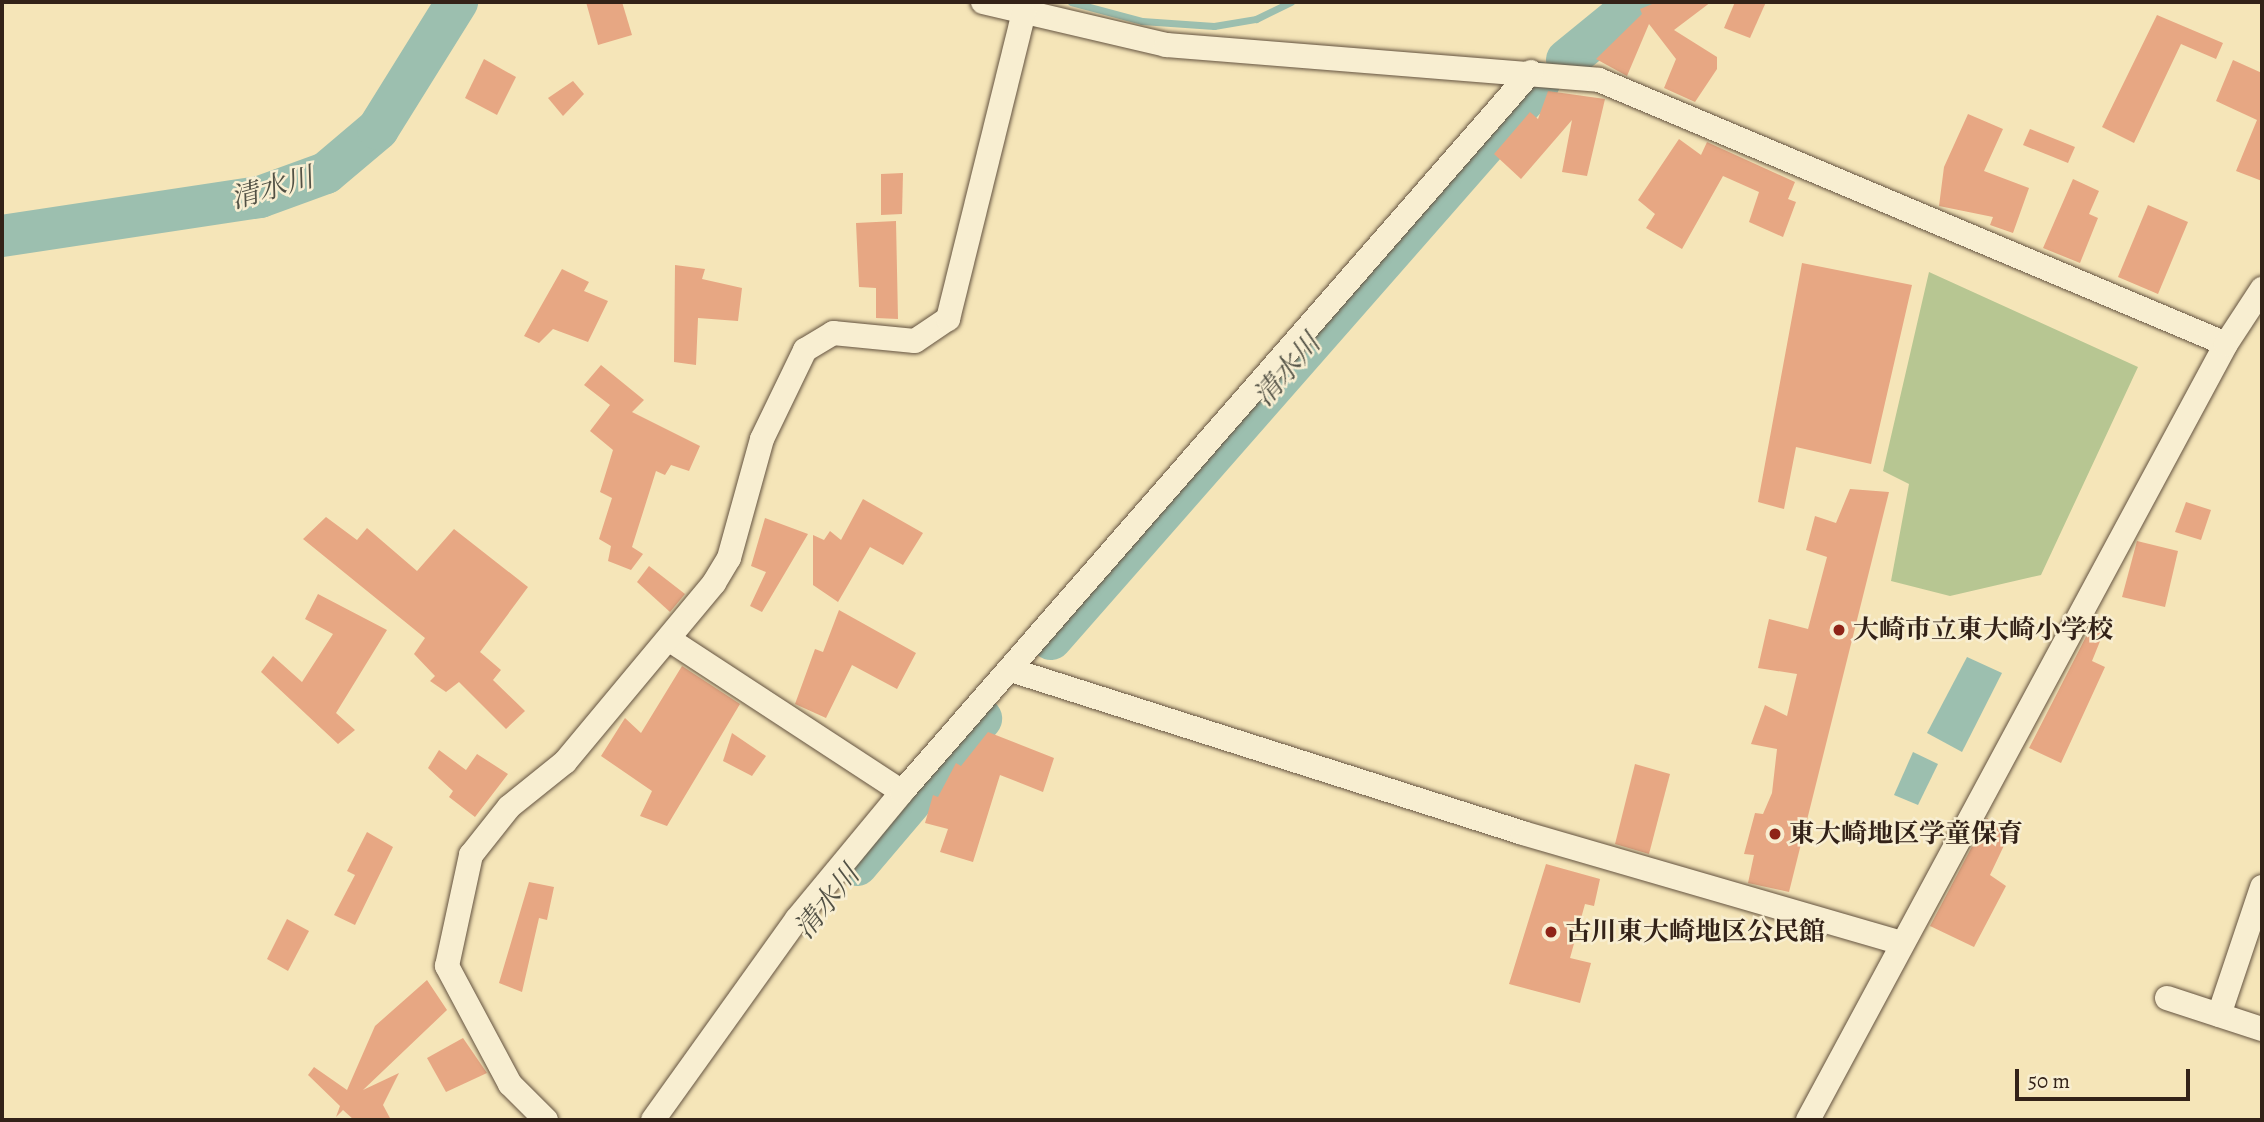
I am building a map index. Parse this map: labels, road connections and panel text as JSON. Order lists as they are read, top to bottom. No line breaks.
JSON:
{"water":["清水川"],"places":["大崎市立東大崎小学校","東大崎地区学童保育","古川東大崎地区公民館"],"scale_bar":"50 m"}
